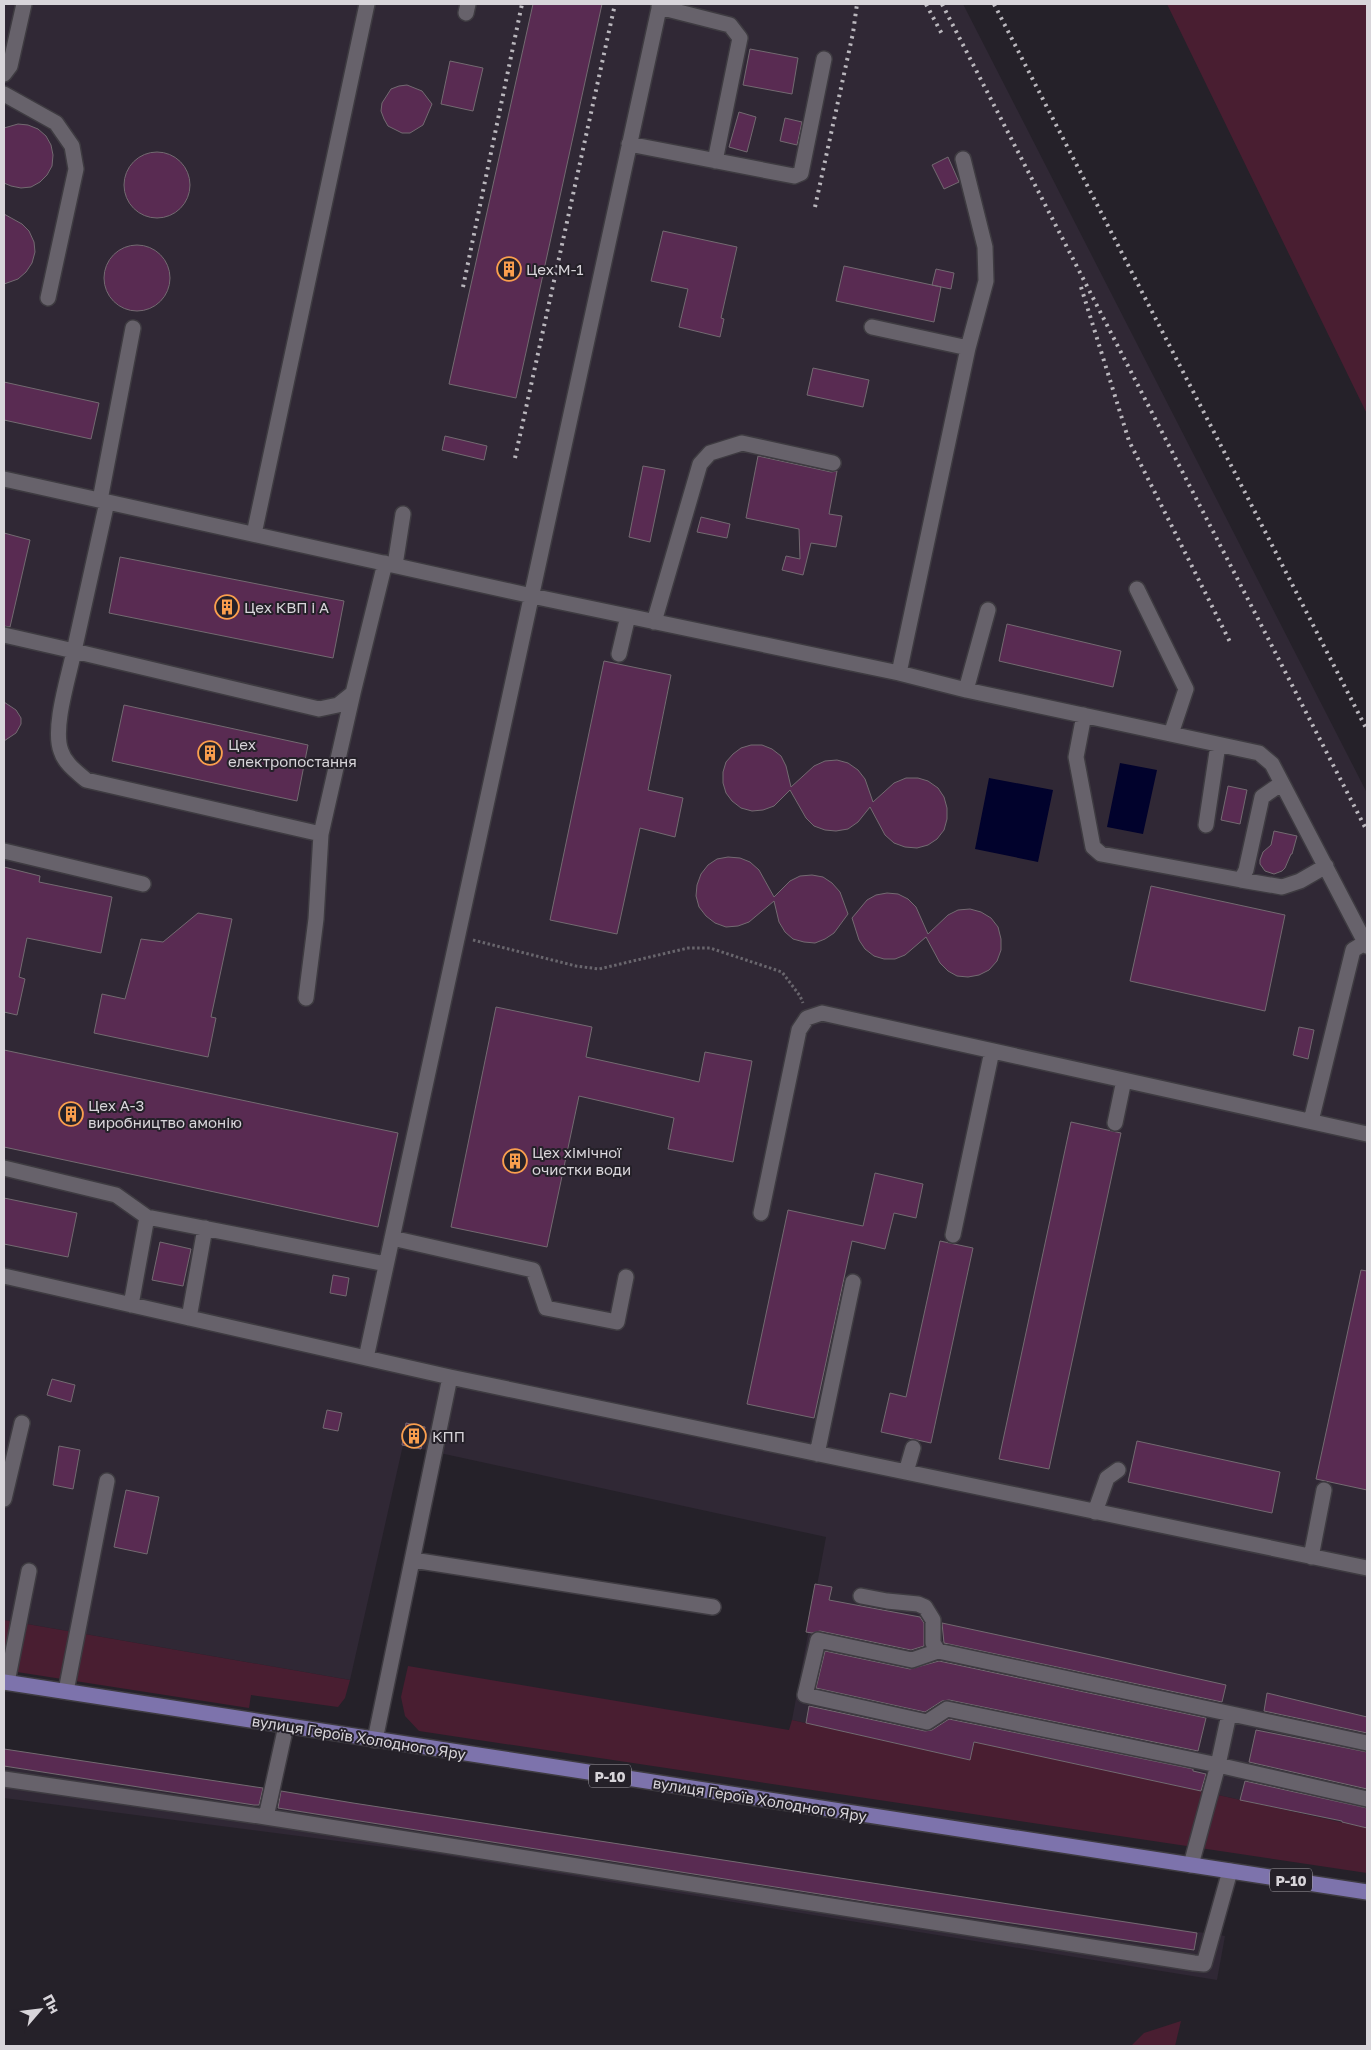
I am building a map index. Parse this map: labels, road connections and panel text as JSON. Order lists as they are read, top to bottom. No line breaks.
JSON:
{"streets":{"main road":["вулиця Героїв Холодного Яру","Р-10"]},"places":{"building":["Цех М-1","Цех КВП і А","Цех електропостання","Цех А-3 виробництво амонію","Цех хімічної очистки води","КПП"]},"north":"top right"}
